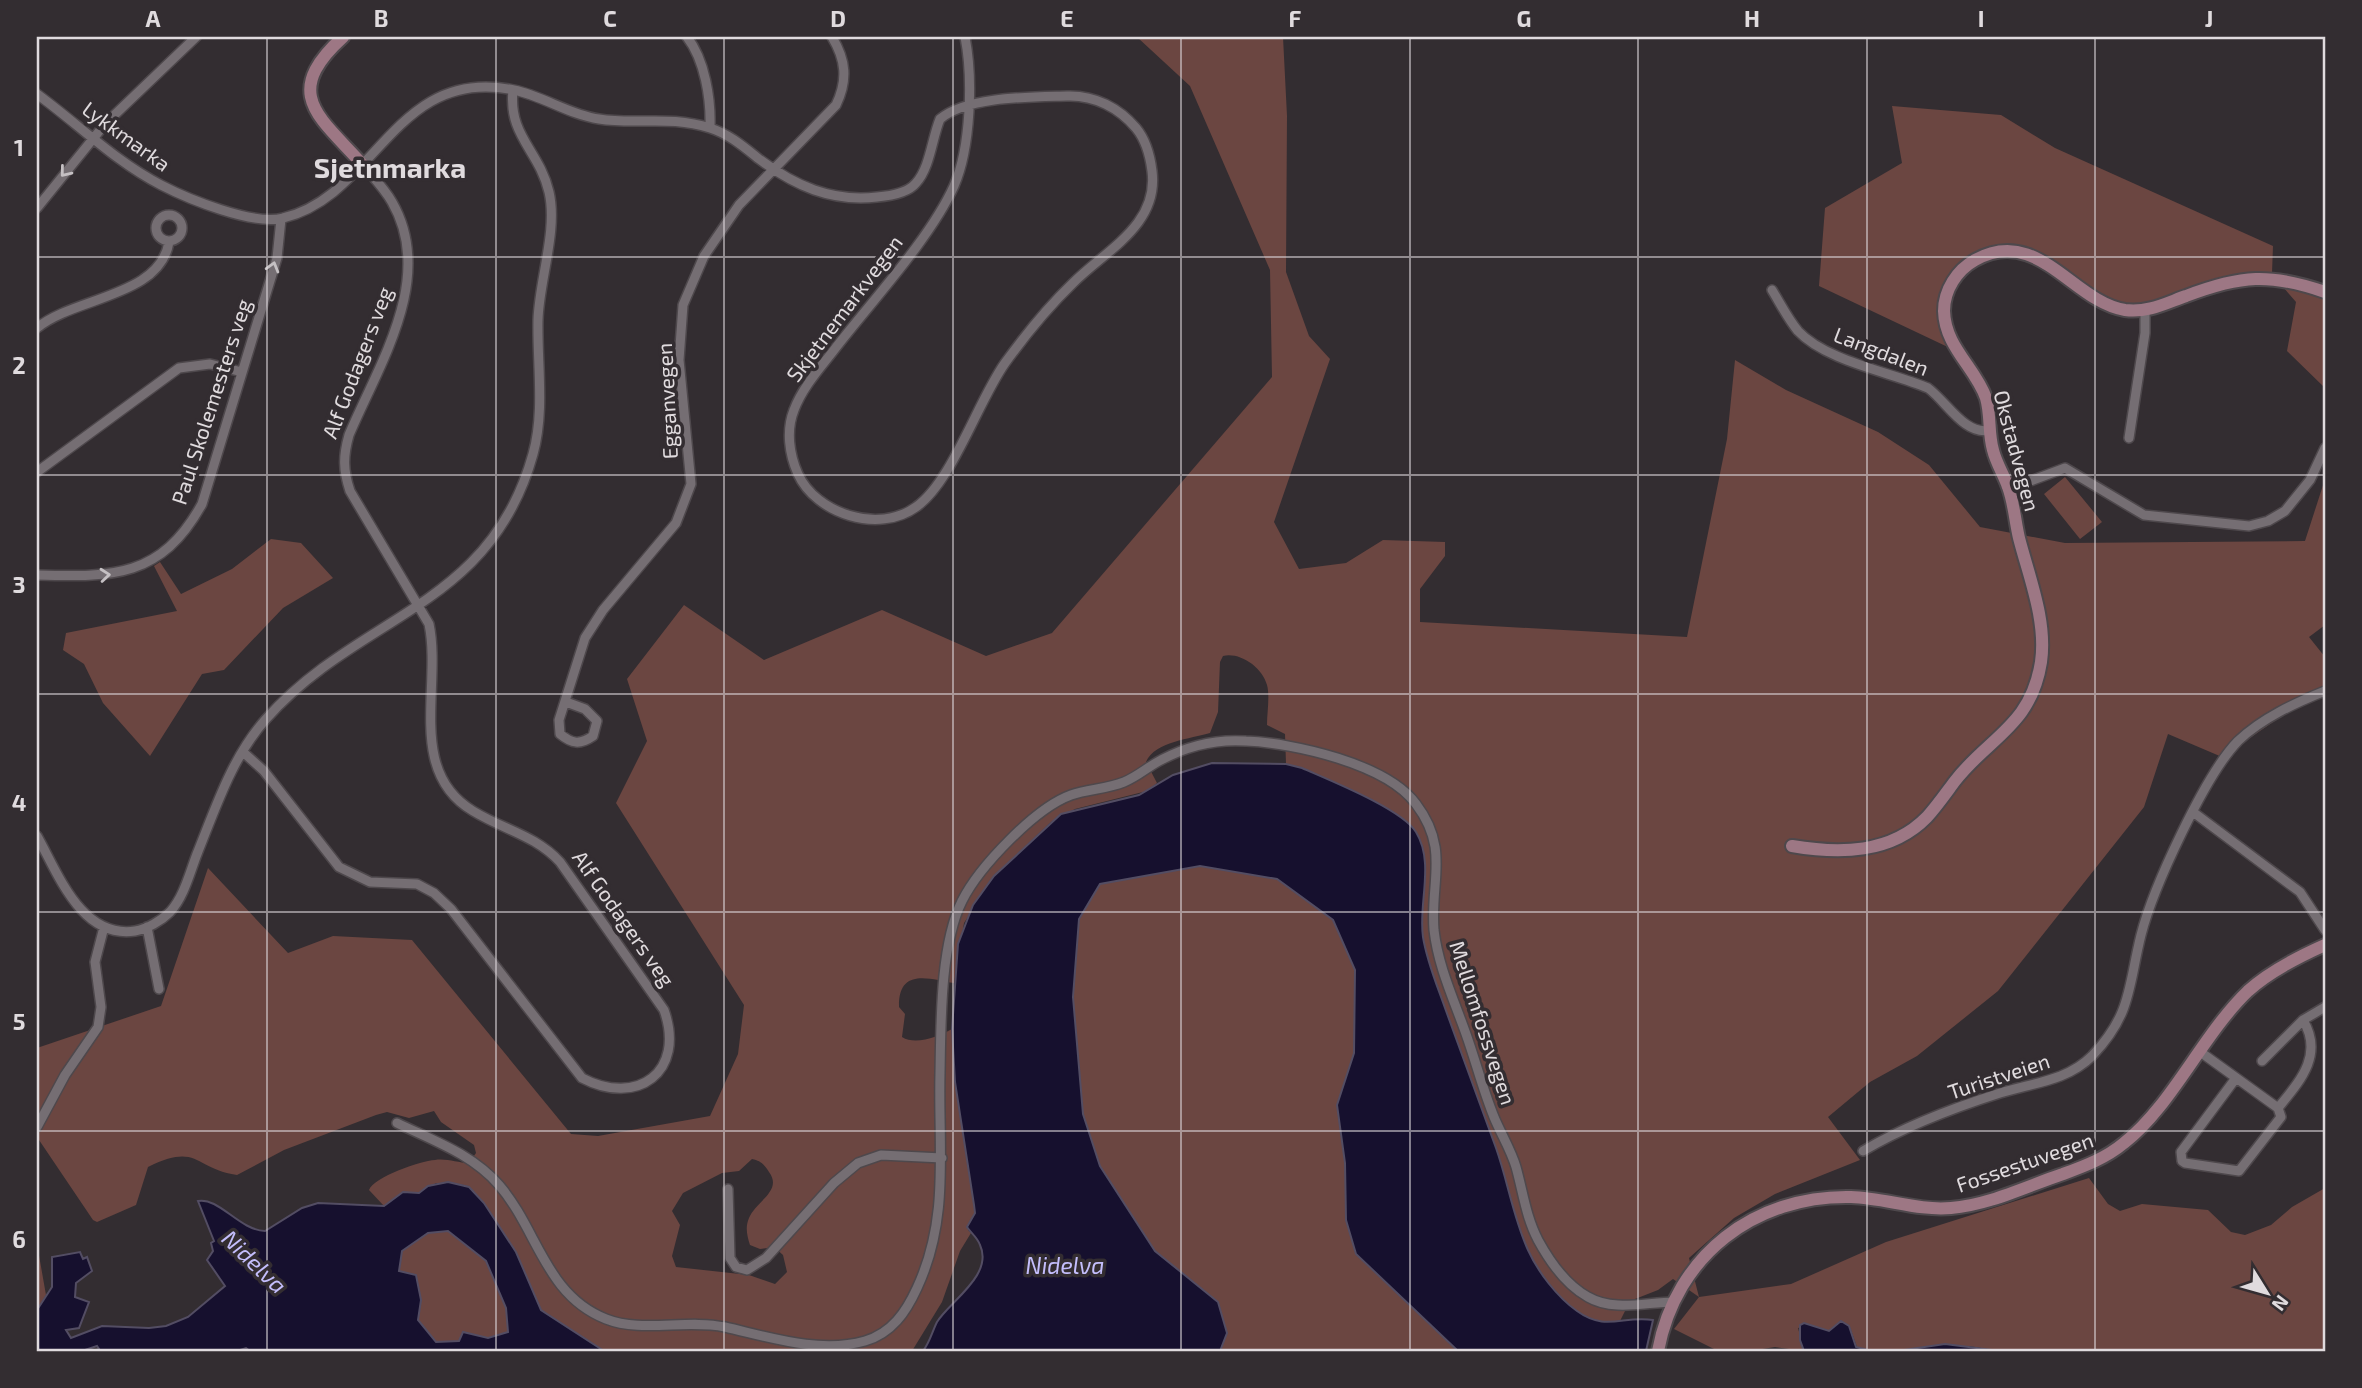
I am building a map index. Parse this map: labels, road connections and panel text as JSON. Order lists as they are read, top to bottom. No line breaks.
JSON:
{"streets":{"street":["Lykkmarka","Skjetnemarkvegen","Langdalen","Alf Godagers veg","Egganvegen","Paul Skolemesters veg","Okstadvegen","Mellomfossvegen","Turistveien","Fossestuvegen"]},"crossings":[["Lykkmarka","Paul Skolemesters veg"],["Langdalen","Okstadvegen"],["Mellomfossvegen","Fossestuvegen"]],"one_way":["Paul Skolemesters veg"],"districts":["Sjetnmarka"],"water":["Nidelva"],"north":"bottom right","grid":{"columns":["A","B","C","D","E","F","G","H","I","J"],"rows":["1","2","3","4","5","6"]}}
